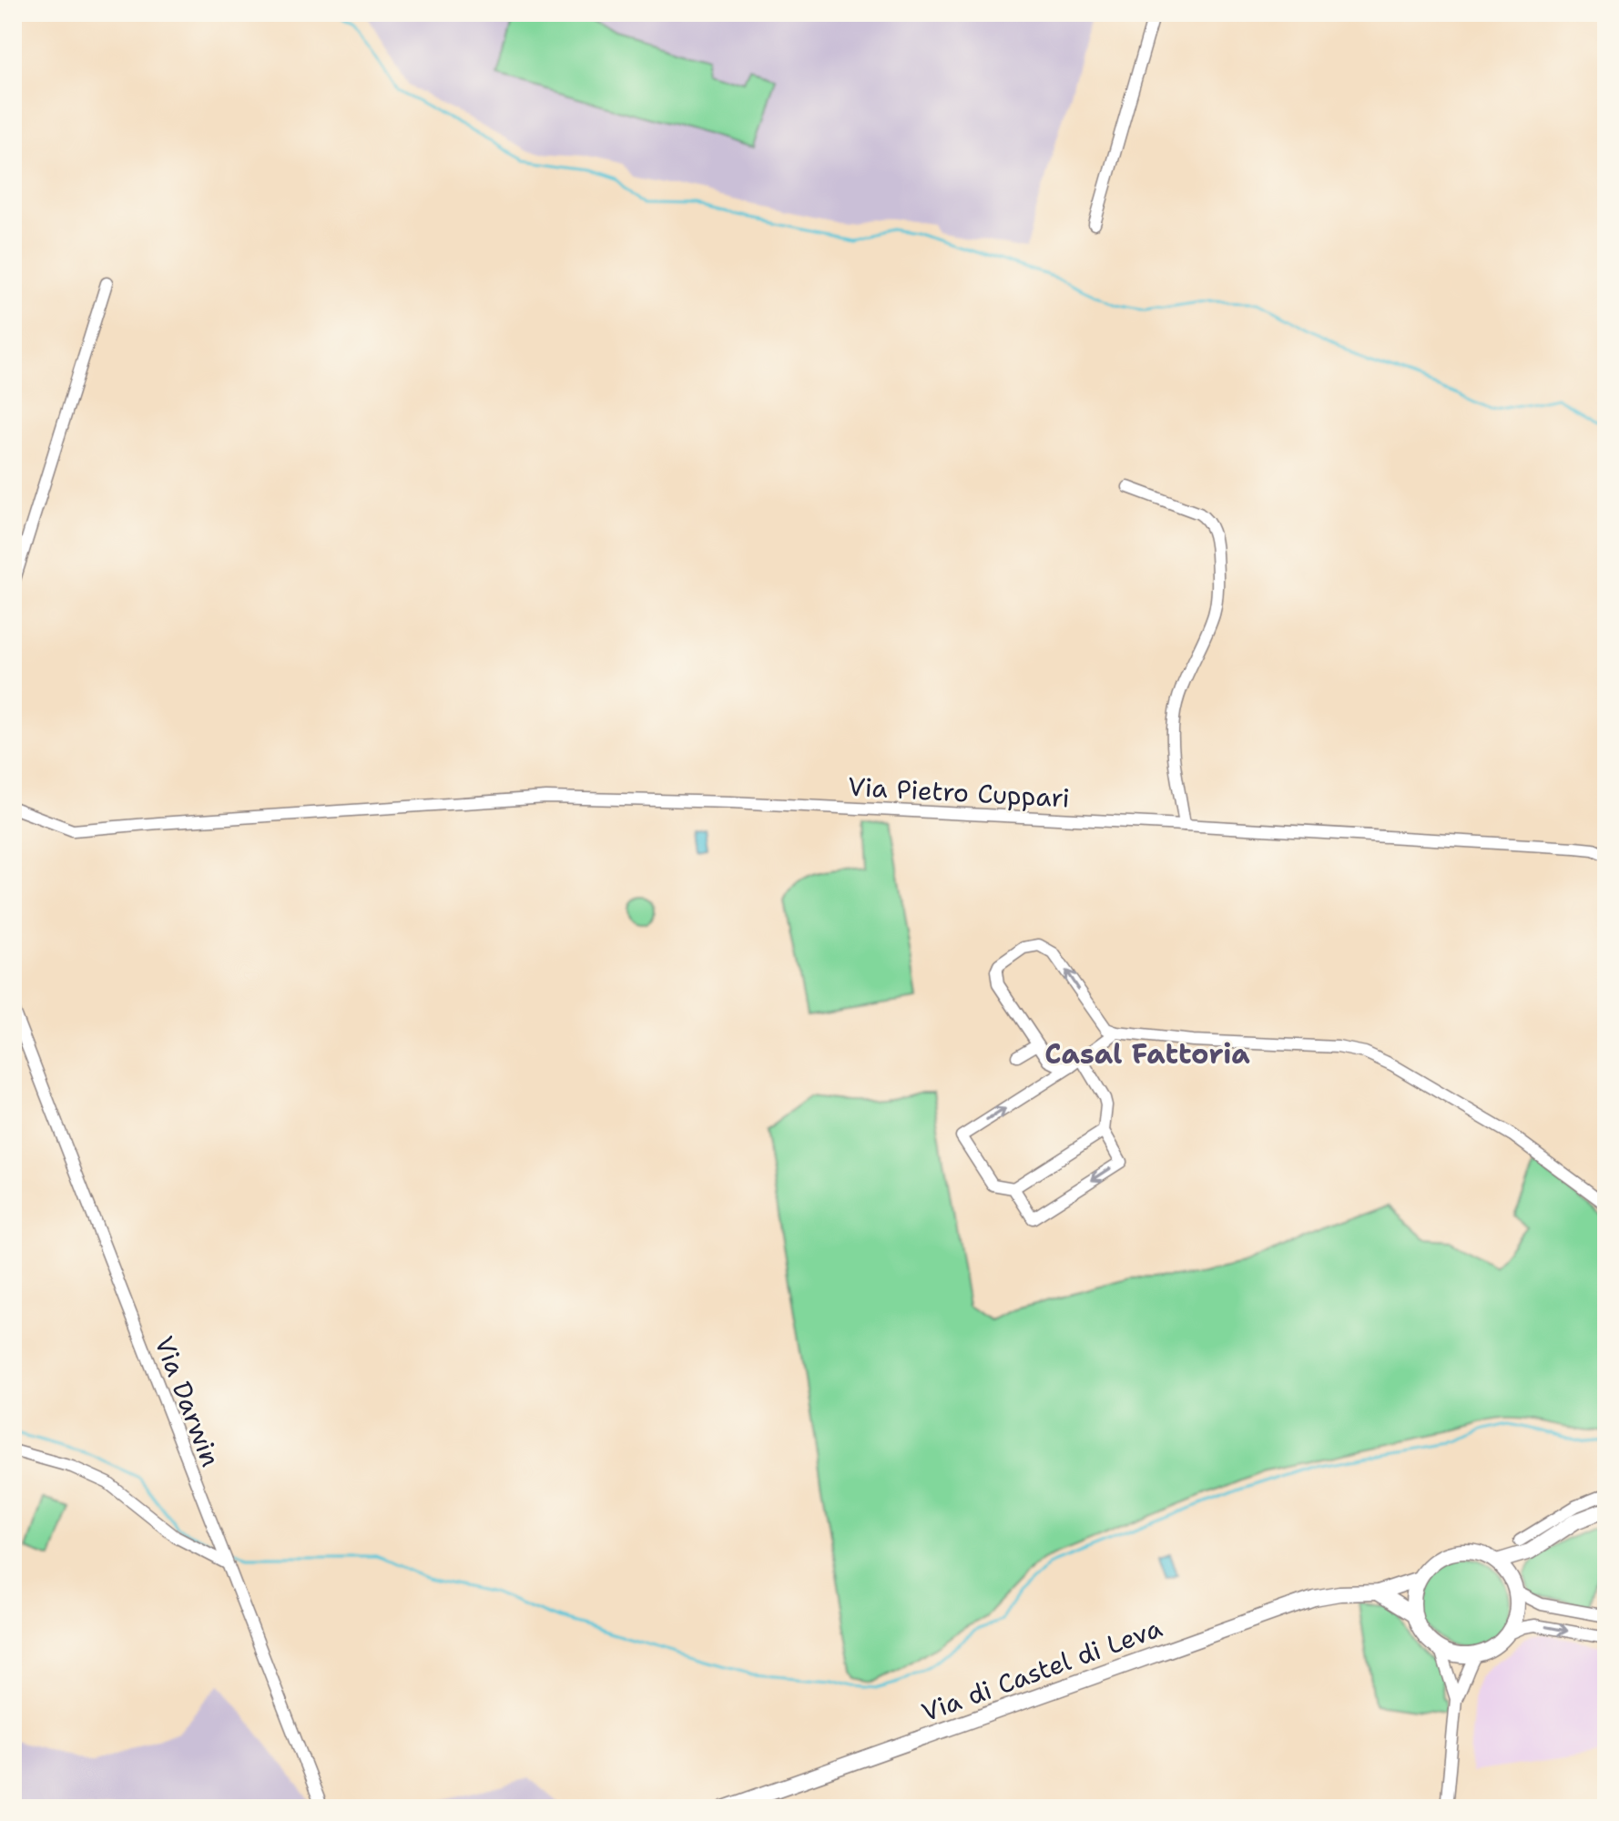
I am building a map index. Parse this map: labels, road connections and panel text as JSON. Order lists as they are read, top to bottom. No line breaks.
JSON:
{"streets":{"street":["Via Pietro Cuppari","Via Darwin","Via di Castel di Leva"]},"districts":["Casal Fattoria"]}
